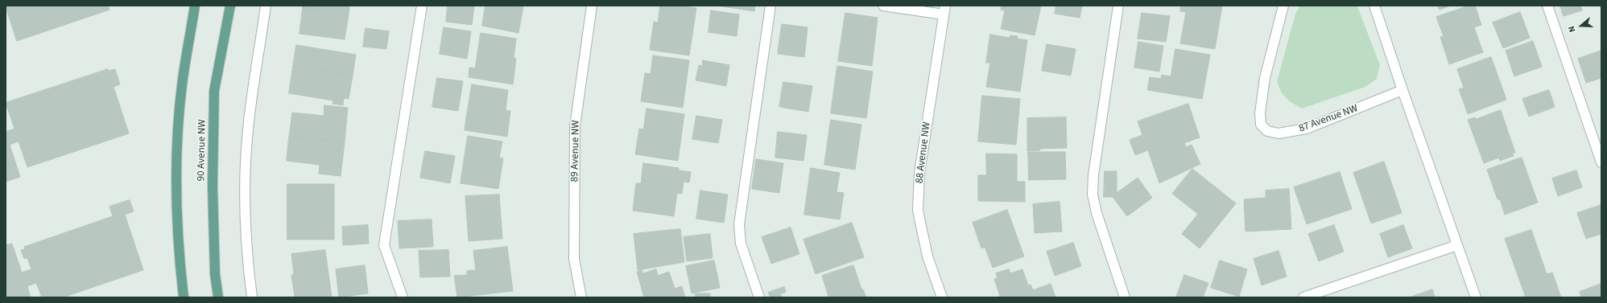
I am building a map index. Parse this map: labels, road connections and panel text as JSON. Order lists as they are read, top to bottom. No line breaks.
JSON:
{"streets":{"main road":["90 Avenue NW"],"street":["87 Avenue NW","89 Avenue NW","88 Avenue NW"]},"north":"left"}
